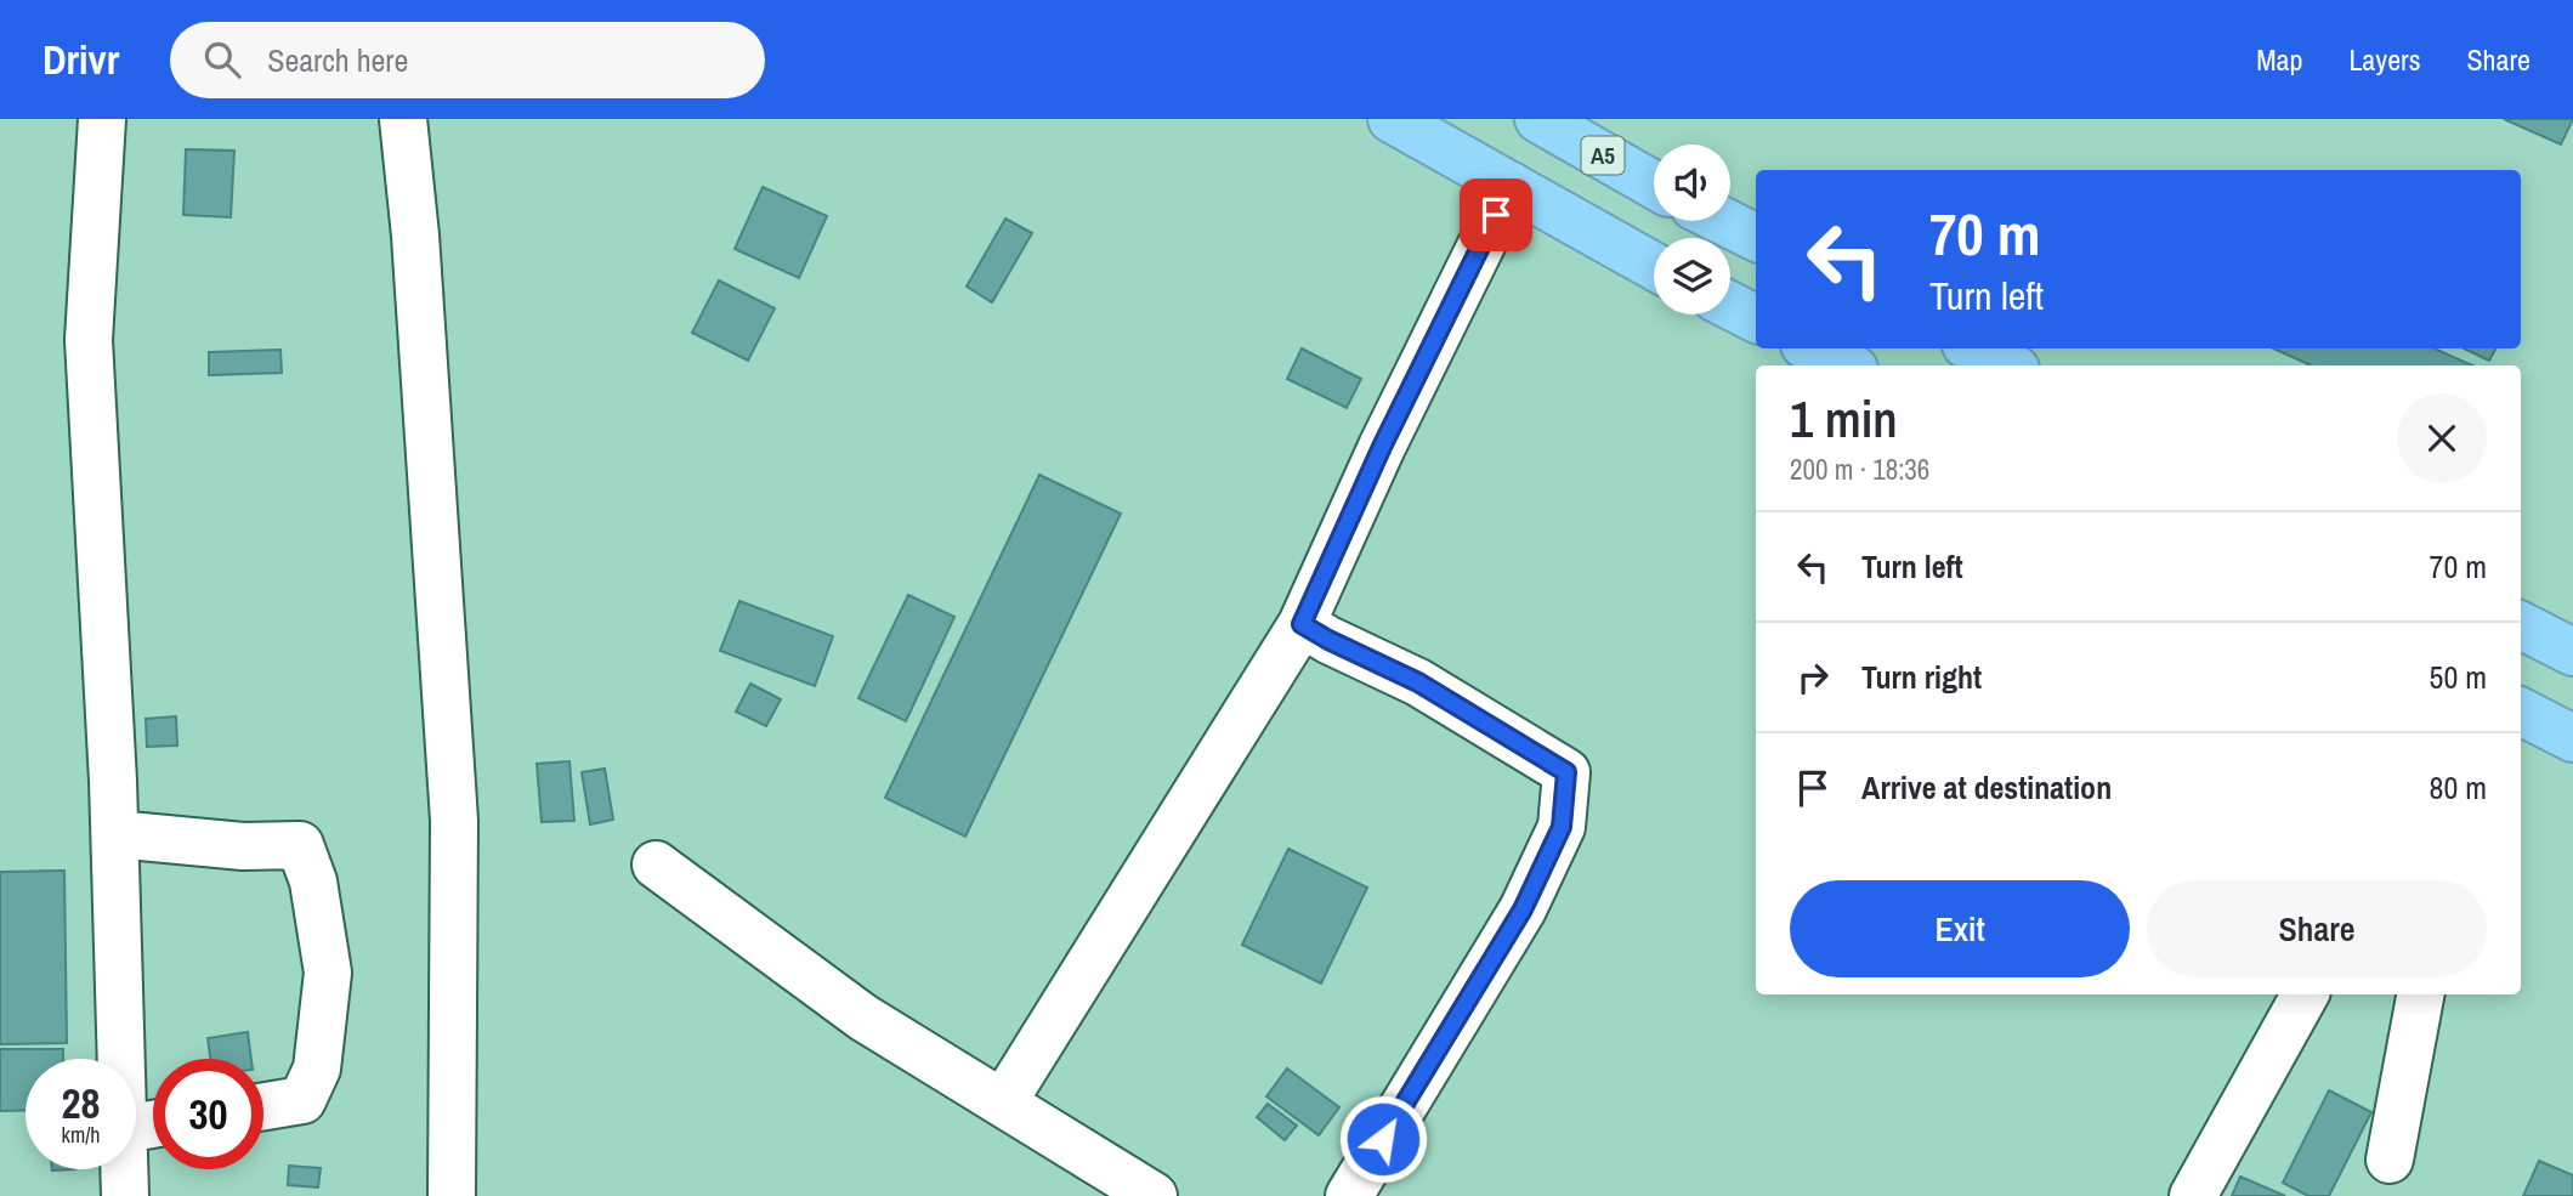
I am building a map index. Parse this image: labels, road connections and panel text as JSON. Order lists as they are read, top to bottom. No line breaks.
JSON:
{"streets":{"highway":["A5"]},"page":{"header":"Drivr","search":"Search here","nav":["Map","Layers","Share"],"turn":["70 m","Turn left"],"heading":["1 min","200 m · 18:36"],"list":[{"name":"Turn left","value":"70 m"},{"name":"Turn right","value":"50 m"},{"name":"Arrive at destination","value":"80 m"}],"buttons":["Exit","Share"],"speed":"28 km/h","limit":"30"}}
